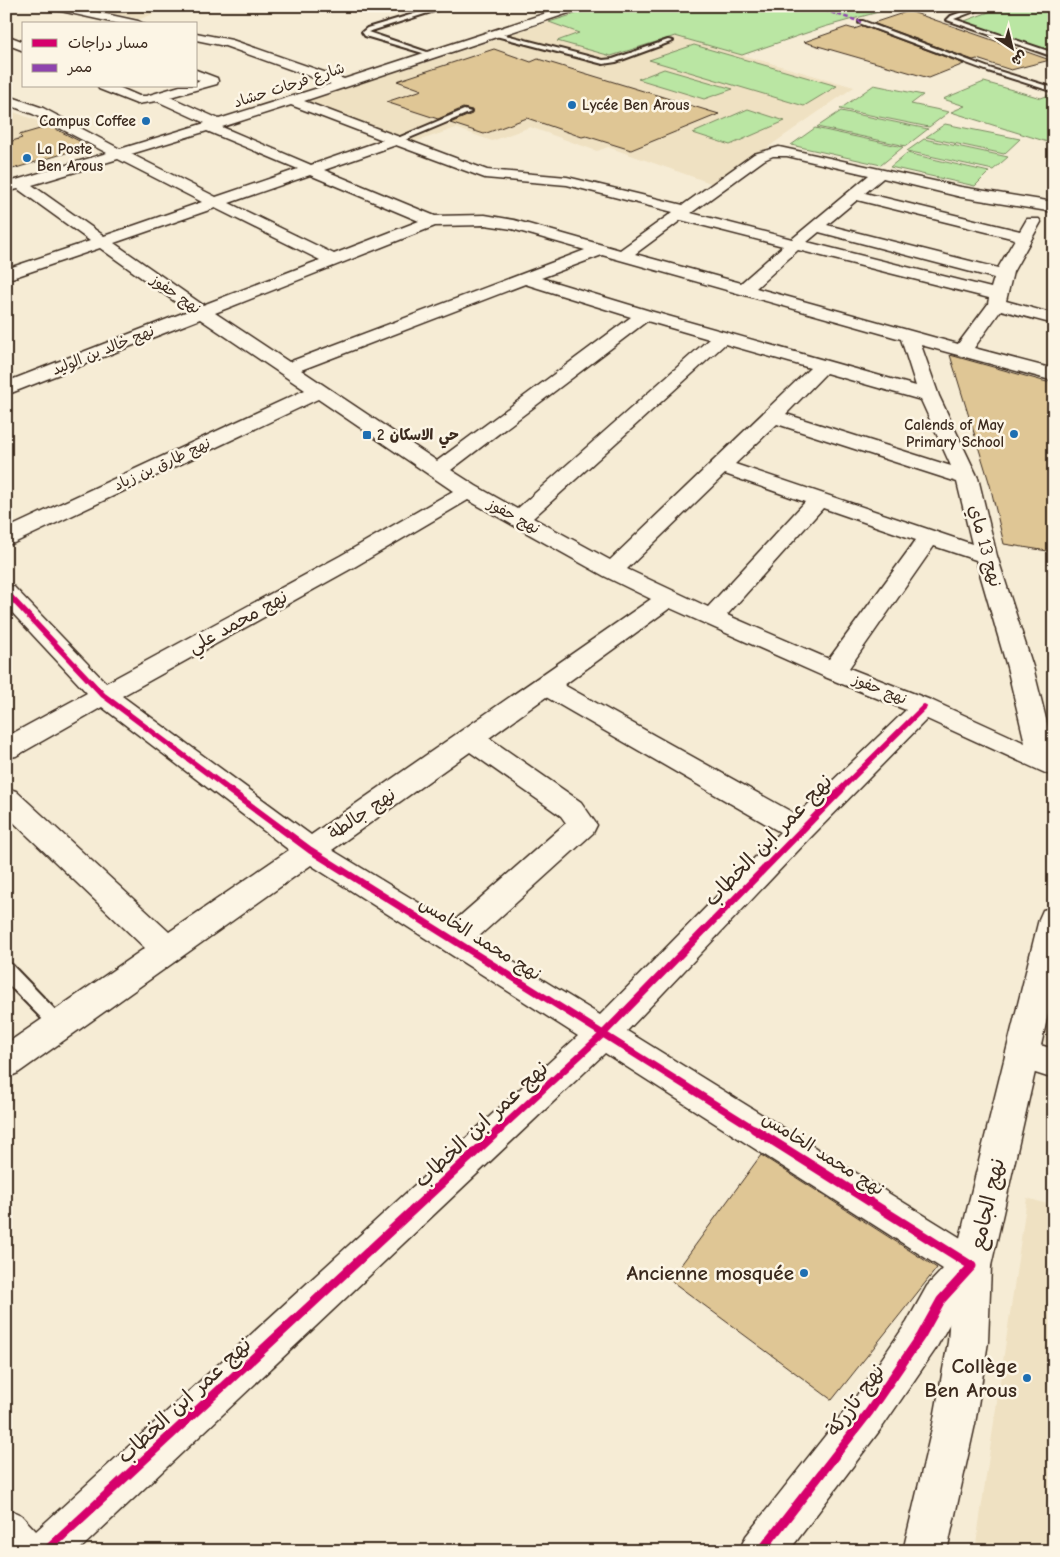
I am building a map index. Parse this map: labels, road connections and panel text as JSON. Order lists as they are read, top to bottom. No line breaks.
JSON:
{"streets":{"street":["شارع فرحات حشاد","نهج حفوز","نهج خالد بن الوليد","نهج طارق بن زياد","نهج 13 ماي","نهج محمد علي","نهج جالطة","نهج عمر ابن الخطاب","نهج محمد الخامس","نهج الجامع","نهج تازركة"]},"crossings":[["شارع فرحات حشاد","نهج حفوز"],["نهج حفوز","نهج خالد بن الوليد"],["نهج حفوز","نهج طارق بن زياد"],["نهج حفوز","نهج 13 ماي"],["نهج حفوز","نهج محمد علي"],["نهج حفوز","نهج جالطة"],["نهج حفوز","نهج عمر ابن الخطاب"],["نهج محمد علي","نهج محمد الخامس"],["نهج جالطة","نهج محمد الخامس"],["نهج عمر ابن الخطاب","نهج محمد الخامس"],["نهج محمد الخامس","نهج الجامع"],["نهج محمد الخامس","نهج تازركة"],["نهج الجامع","نهج تازركة"]],"places":{"other":["Lycée Ben Arous","Campus Coffee","La Poste Ben Arous","Calends of May Primary School","Ancienne mosquée","Collège Ben Arous"],"transit":["حي الاسكان 2"]},"legend":["مسار دراجات","ممر"],"north":"bottom right"}
